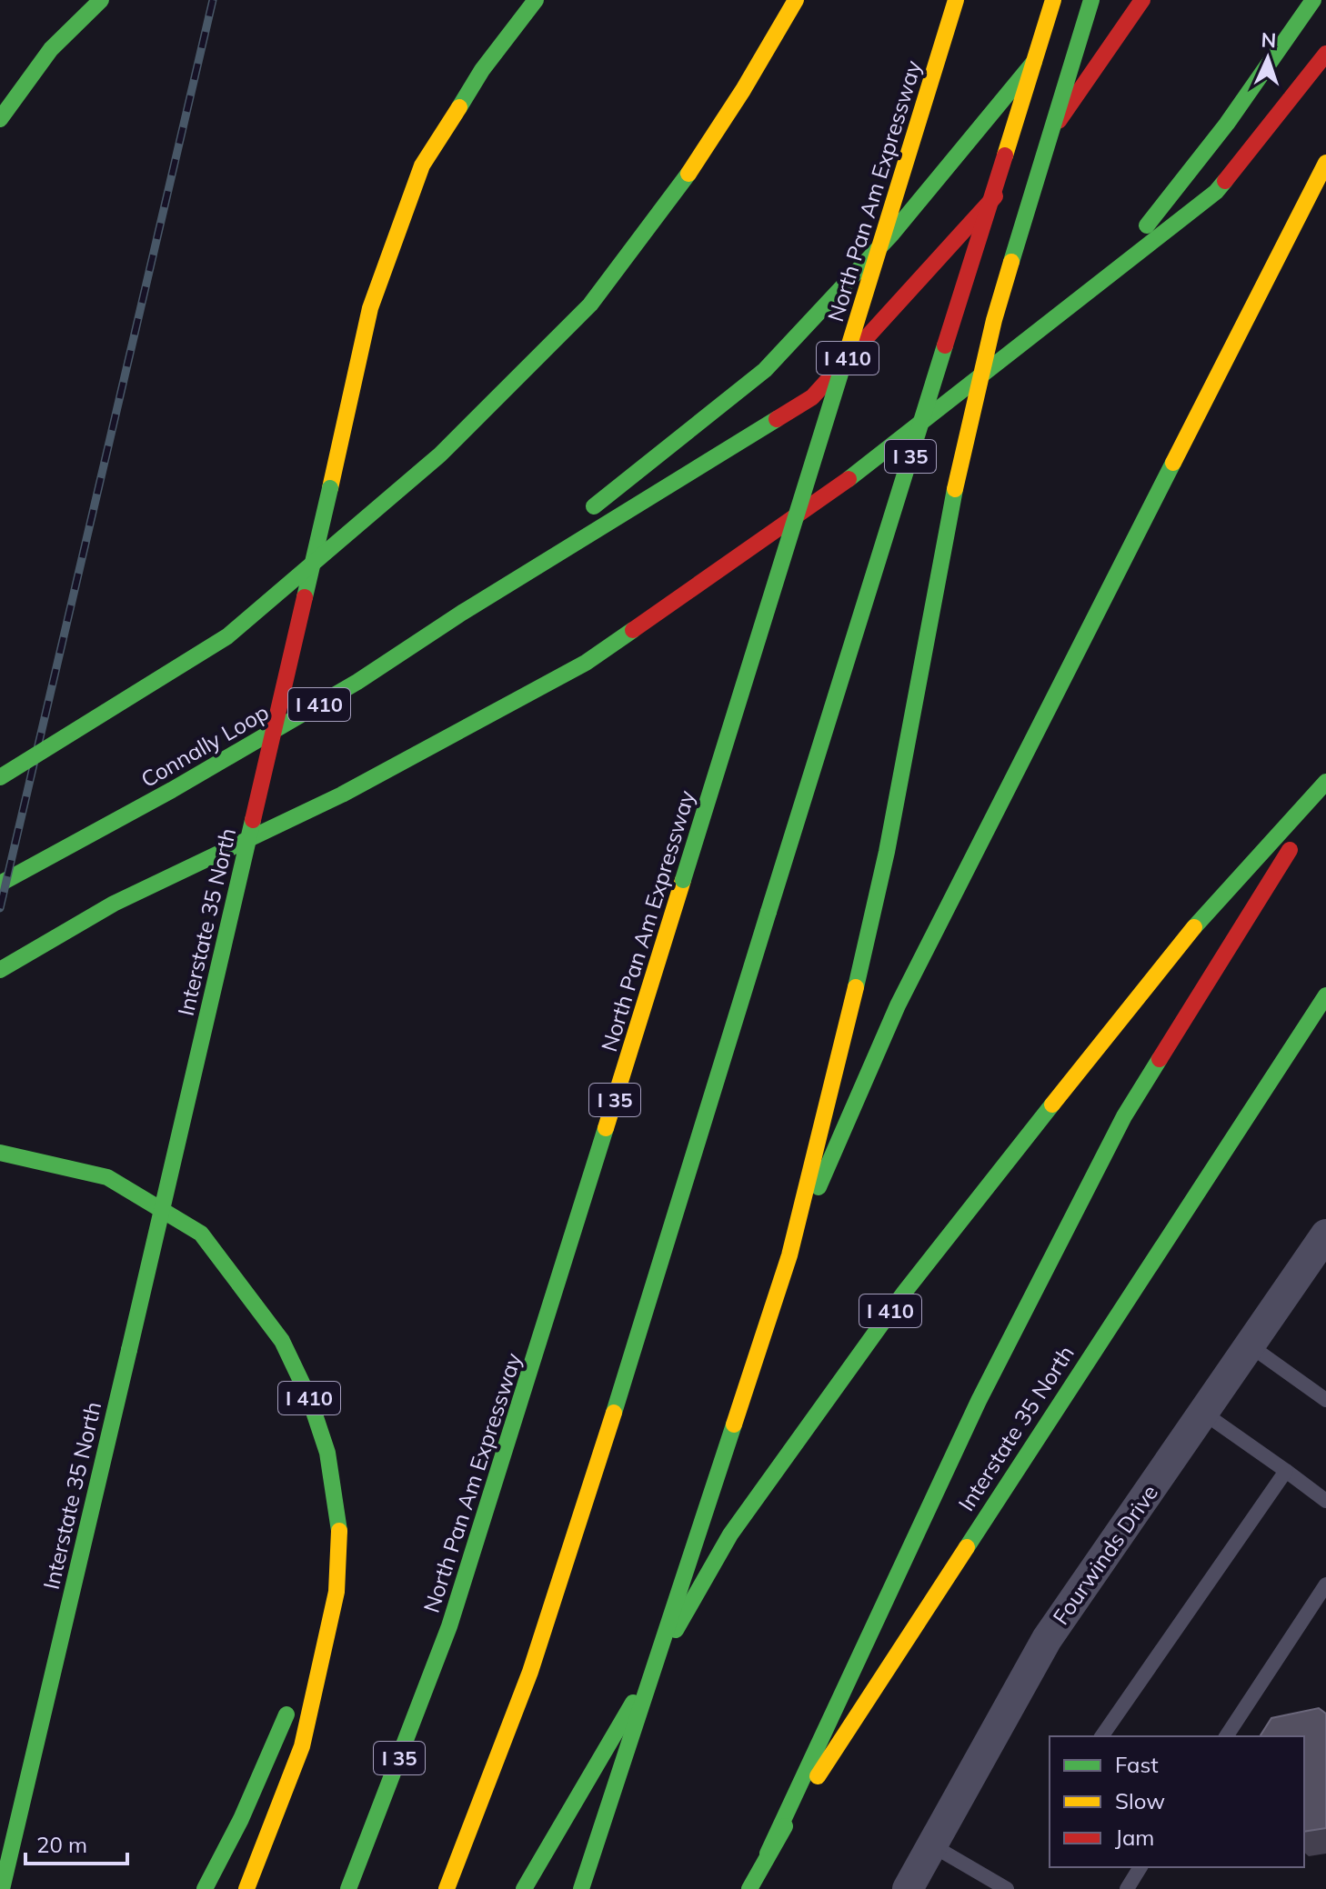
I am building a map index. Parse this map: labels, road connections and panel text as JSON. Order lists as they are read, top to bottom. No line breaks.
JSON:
{"streets":{"main road":["North Pan Am Expressway","I 410","I 35","Connally Loop","Interstate 35 North"],"street":["Fourwinds Drive"]},"crossings":[["I 410","Connally Loop"]],"legend":["Fast","Slow","Jam"],"scale_bar":"20 m","north":"top"}
